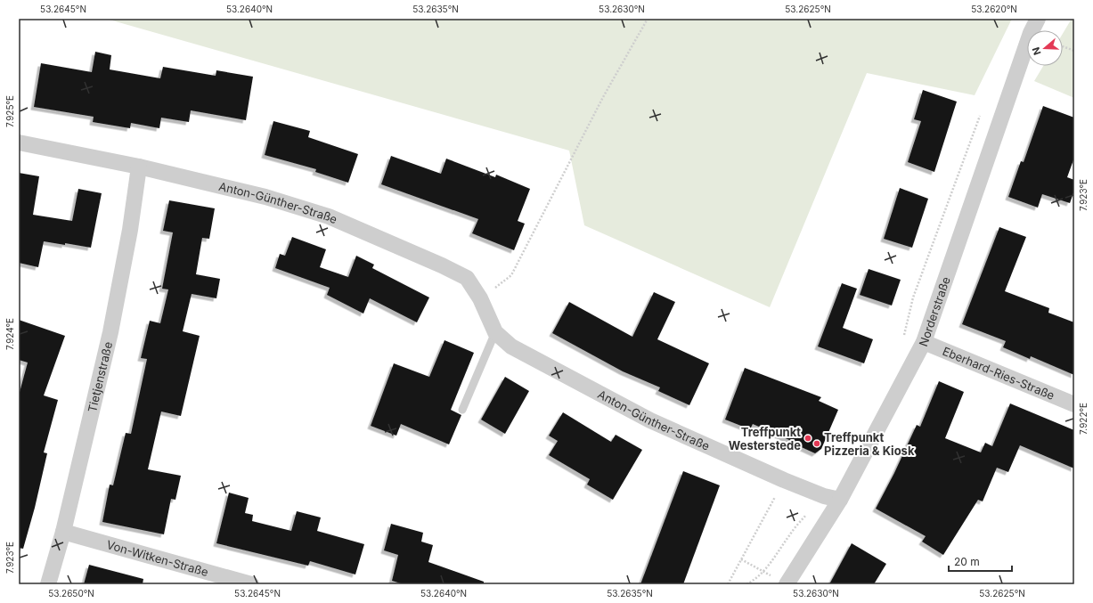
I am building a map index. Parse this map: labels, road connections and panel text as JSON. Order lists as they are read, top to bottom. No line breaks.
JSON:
{"streets":{"street":["Anton-Günther-Straße","Norderstraße","Eberhard-Ries-Straße","Tietjenstraße","Von-Witken-Straße"]},"crossings":[["Anton-Günther-Straße","Norderstraße"],["Anton-Günther-Straße","Tietjenstraße"],["Norderstraße","Eberhard-Ries-Straße"],["Tietjenstraße","Von-Witken-Straße"]],"places":["Treffpunkt Westerstede","Treffpunkt Pizzeria & Kiosk"],"scale_bar":"20 m","north":"left","coordinates":["53.2645°N","53.2640°N","53.2635°N","53.2630°N","53.2625°N","53.2620°N","7.925°E","7.923°E","7.924°E","7.922°E","53.2650°N"]}
